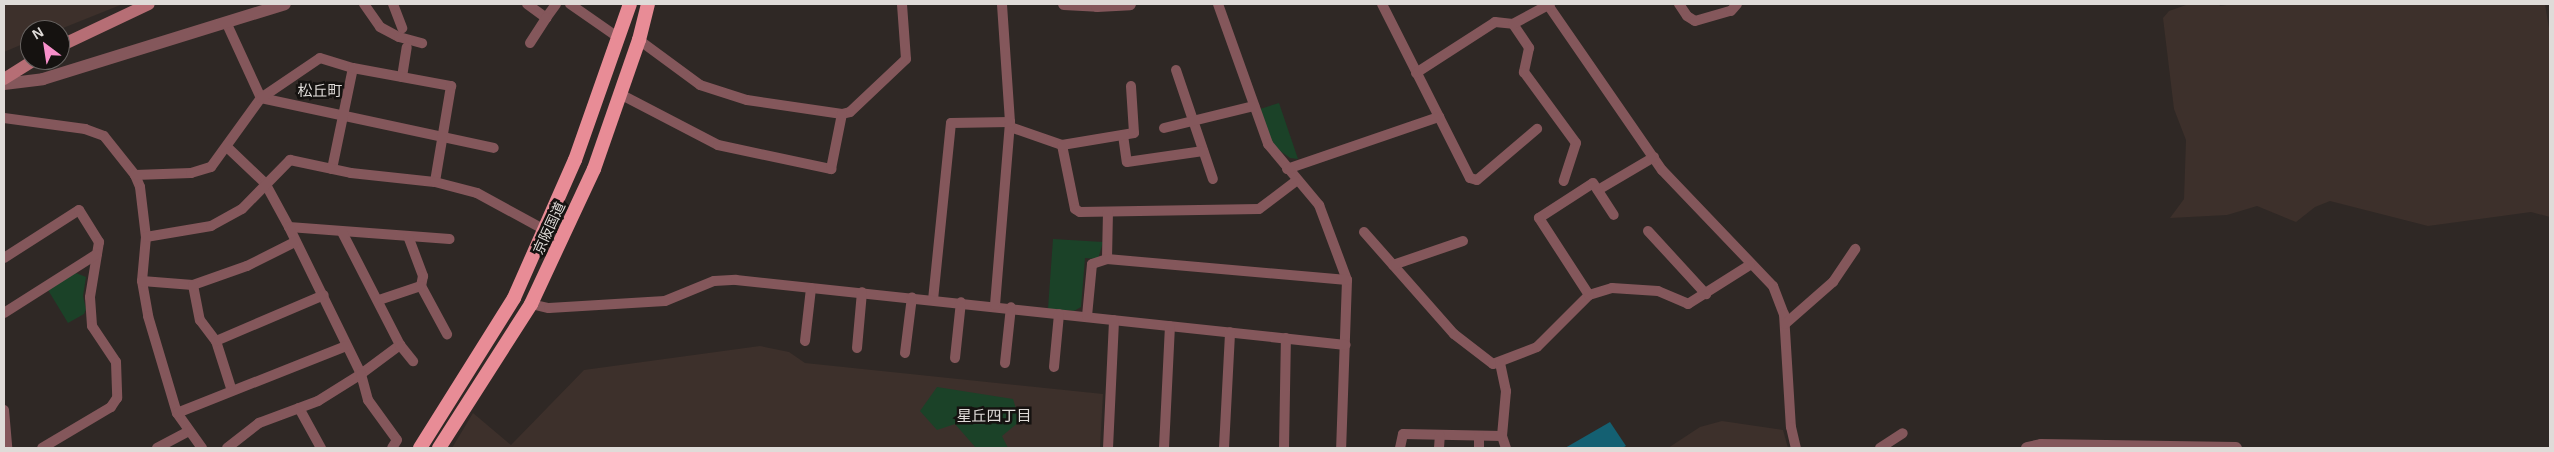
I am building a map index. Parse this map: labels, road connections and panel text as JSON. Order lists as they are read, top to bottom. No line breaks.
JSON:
{"streets":{"highway":["京阪国道"]},"districts":["松丘町","星丘四丁目"],"north":"top left"}
